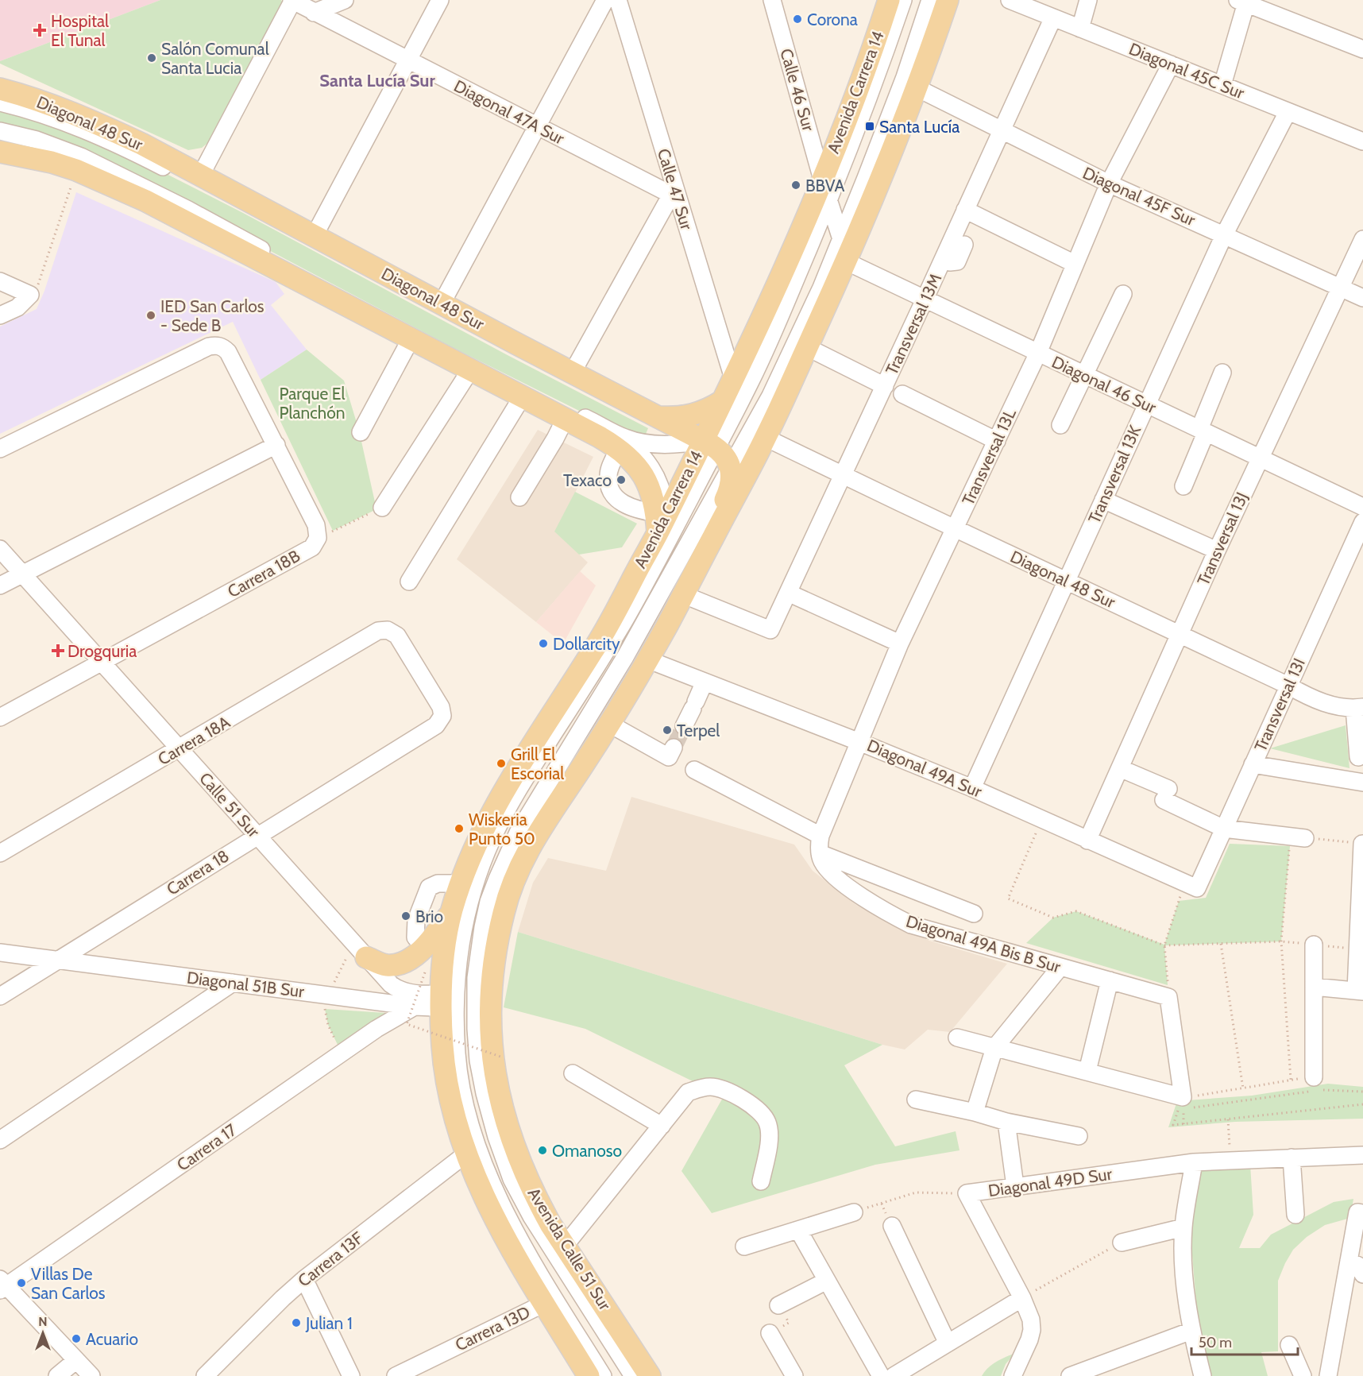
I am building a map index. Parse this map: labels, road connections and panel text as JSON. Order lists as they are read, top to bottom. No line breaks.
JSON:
{"streets":{"main road":["Avenida Carrera 14","Diagonal 48 Sur","Avenida Calle 51 Sur"],"street":["Diagonal 45C Sur","Calle 46 Sur","Diagonal 47A Sur","Calle 47 Sur","Diagonal 45F Sur","Transversal 13M","Diagonal 46 Sur","Transversal 13L","Transversal 13K","Transversal 13J","Carrera 18B","Transversal 13I","Carrera 18A","Diagonal 49A Sur","Calle 51 Sur","Carrera 18","Diagonal 49A Bis B Sur","Diagonal 51B Sur","Carrera 17","Diagonal 49D Sur","Carrera 13F","Carrera 13D"]},"crossings":[["Diagonal 45C Sur","Transversal 13M"],["Diagonal 45C Sur","Transversal 13L"],["Diagonal 45C Sur","Transversal 13K"],["Calle 46 Sur","Avenida Carrera 14"],["Calle 46 Sur","Diagonal 46 Sur"],["Avenida Carrera 14","Diagonal 48 Sur"],["Avenida Carrera 14","Calle 47 Sur"],["Avenida Carrera 14","Calle 51 Sur"],["Avenida Carrera 14","Diagonal 51B Sur"],["Diagonal 47A Sur","Calle 47 Sur"],["Diagonal 48 Sur","Transversal 13M"],["Diagonal 48 Sur","Transversal 13L"],["Diagonal 48 Sur","Transversal 13K"],["Diagonal 48 Sur","Transversal 13J"],["Diagonal 48 Sur","Transversal 13I"],["Diagonal 45F Sur","Transversal 13M"],["Diagonal 45F Sur","Transversal 13L"],["Diagonal 45F Sur","Transversal 13K"],["Diagonal 45F Sur","Transversal 13J"],["Transversal 13M","Diagonal 46 Sur"],["Diagonal 46 Sur","Transversal 13L"],["Diagonal 46 Sur","Transversal 13K"],["Diagonal 46 Sur","Transversal 13J"],["Transversal 13L","Diagonal 49A Sur"],["Transversal 13L","Diagonal 49A Bis B Sur"],["Transversal 13K","Diagonal 49A Sur"],["Transversal 13J","Diagonal 49A Sur"],["Carrera 18B","Calle 51 Sur"],["Transversal 13I","Diagonal 49A Sur"],["Carrera 18A","Calle 51 Sur"],["Carrera 18A","Carrera 18"],["Calle 51 Sur","Carrera 18"],["Calle 51 Sur","Diagonal 51B Sur"],["Carrera 18","Diagonal 51B Sur"],["Diagonal 51B Sur","Carrera 17"],["Diagonal 51B Sur","Avenida Calle 51 Sur"],["Avenida Calle 51 Sur","Carrera 13D"]],"districts":["Santa Lucía Sur"],"parks":["Parque El Planchón"],"places":{"other":["Corona","Salón Comunal Santa Lucia","BBVA","IED San Carlos - Sede B","Texaco","Dollarcity","Terpel","Grill El Escorial","Wiskeria Punto 50","Brio","Omanoso","Villas De San Carlos","Julian 1","Acuario"],"health":["Hospital El Tunal","Drogquria"],"transit":["Santa Lucía"]},"scale_bar":"50 m","north":"top"}
